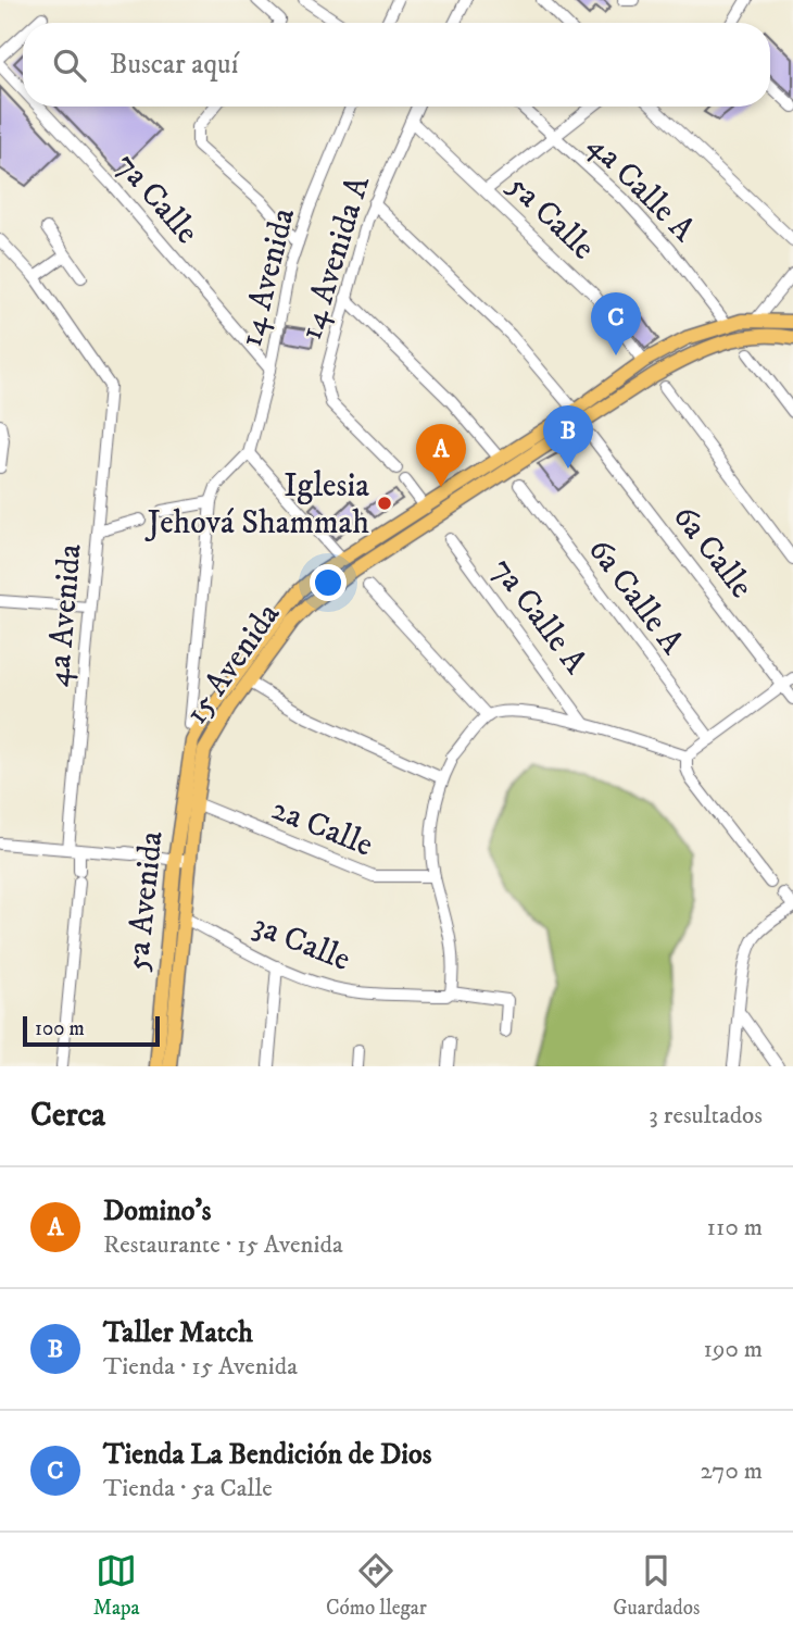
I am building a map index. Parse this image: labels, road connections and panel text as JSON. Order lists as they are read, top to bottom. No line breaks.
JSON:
{"streets":{"main road":["15 Avenida","5a Avenida"],"street":["4a Calle A","7a Calle","5a Calle","14 Avenida A","14 Avenida","6a Calle","6a Calle A","4a Avenida","7a Calle A","2a Calle","3a Calle"]},"crossings":[["4a Calle A","15 Avenida"],["7a Calle","14 Avenida"],["5a Calle","14 Avenida A"],["5a Calle","15 Avenida"],["15 Avenida","5a Avenida"],["2a Calle","5a Avenida"],["5a Avenida","3a Calle"]],"places":["Iglesia Jehová Shammah"],"scale_bar":"100 m","page":{"search":"Buscar aquí","pins":["C","B","A"],"scale":"100 m","heading":["Cerca","3 resultados"],"list":[{"mark":"A","name":"Domino's","note":"Restaurante · 15 Avenida","value":"110 m"},{"mark":"B","name":"Taller Match","note":"Tienda · 15 Avenida","value":"190 m"},{"mark":"C","name":"Tienda La Bendición de Dios","note":"Tienda · 5a Calle","value":"270 m"}],"nav":["Mapa","Cómo llegar","Guardados"]}}
